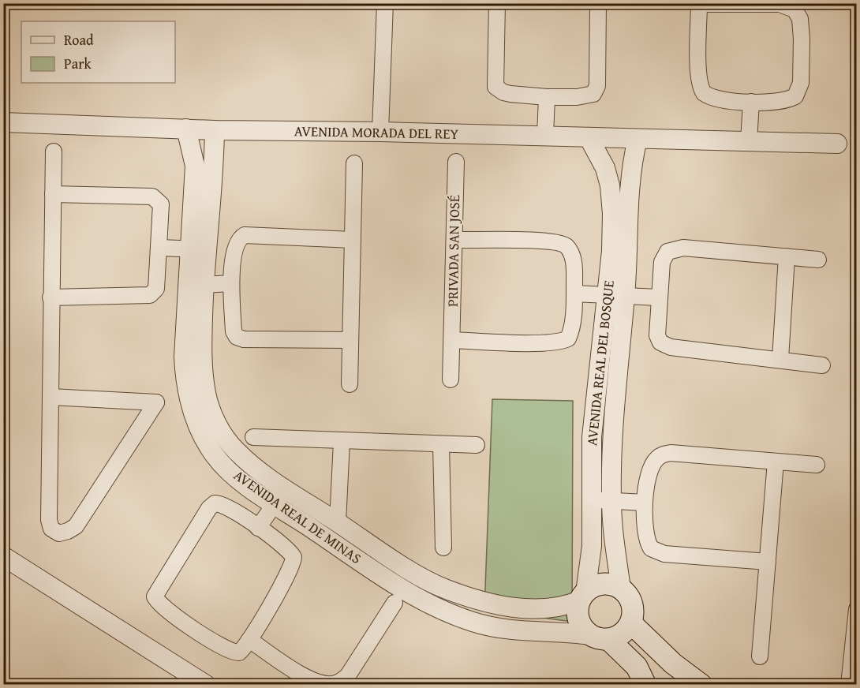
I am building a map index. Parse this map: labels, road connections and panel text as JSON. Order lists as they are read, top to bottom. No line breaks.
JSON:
{"streets":{"street":["AVENIDA MORADA DEL REY","PRIVADA SAN JOSÉ","AVENIDA REAL DEL BOSQUE","AVENIDA REAL DE MINAS"]},"crossings":[["AVENIDA MORADA DEL REY","AVENIDA REAL DEL BOSQUE"],["AVENIDA MORADA DEL REY","AVENIDA REAL DE MINAS"],["AVENIDA REAL DEL BOSQUE","AVENIDA REAL DE MINAS"]],"legend":["Road","Park"]}
